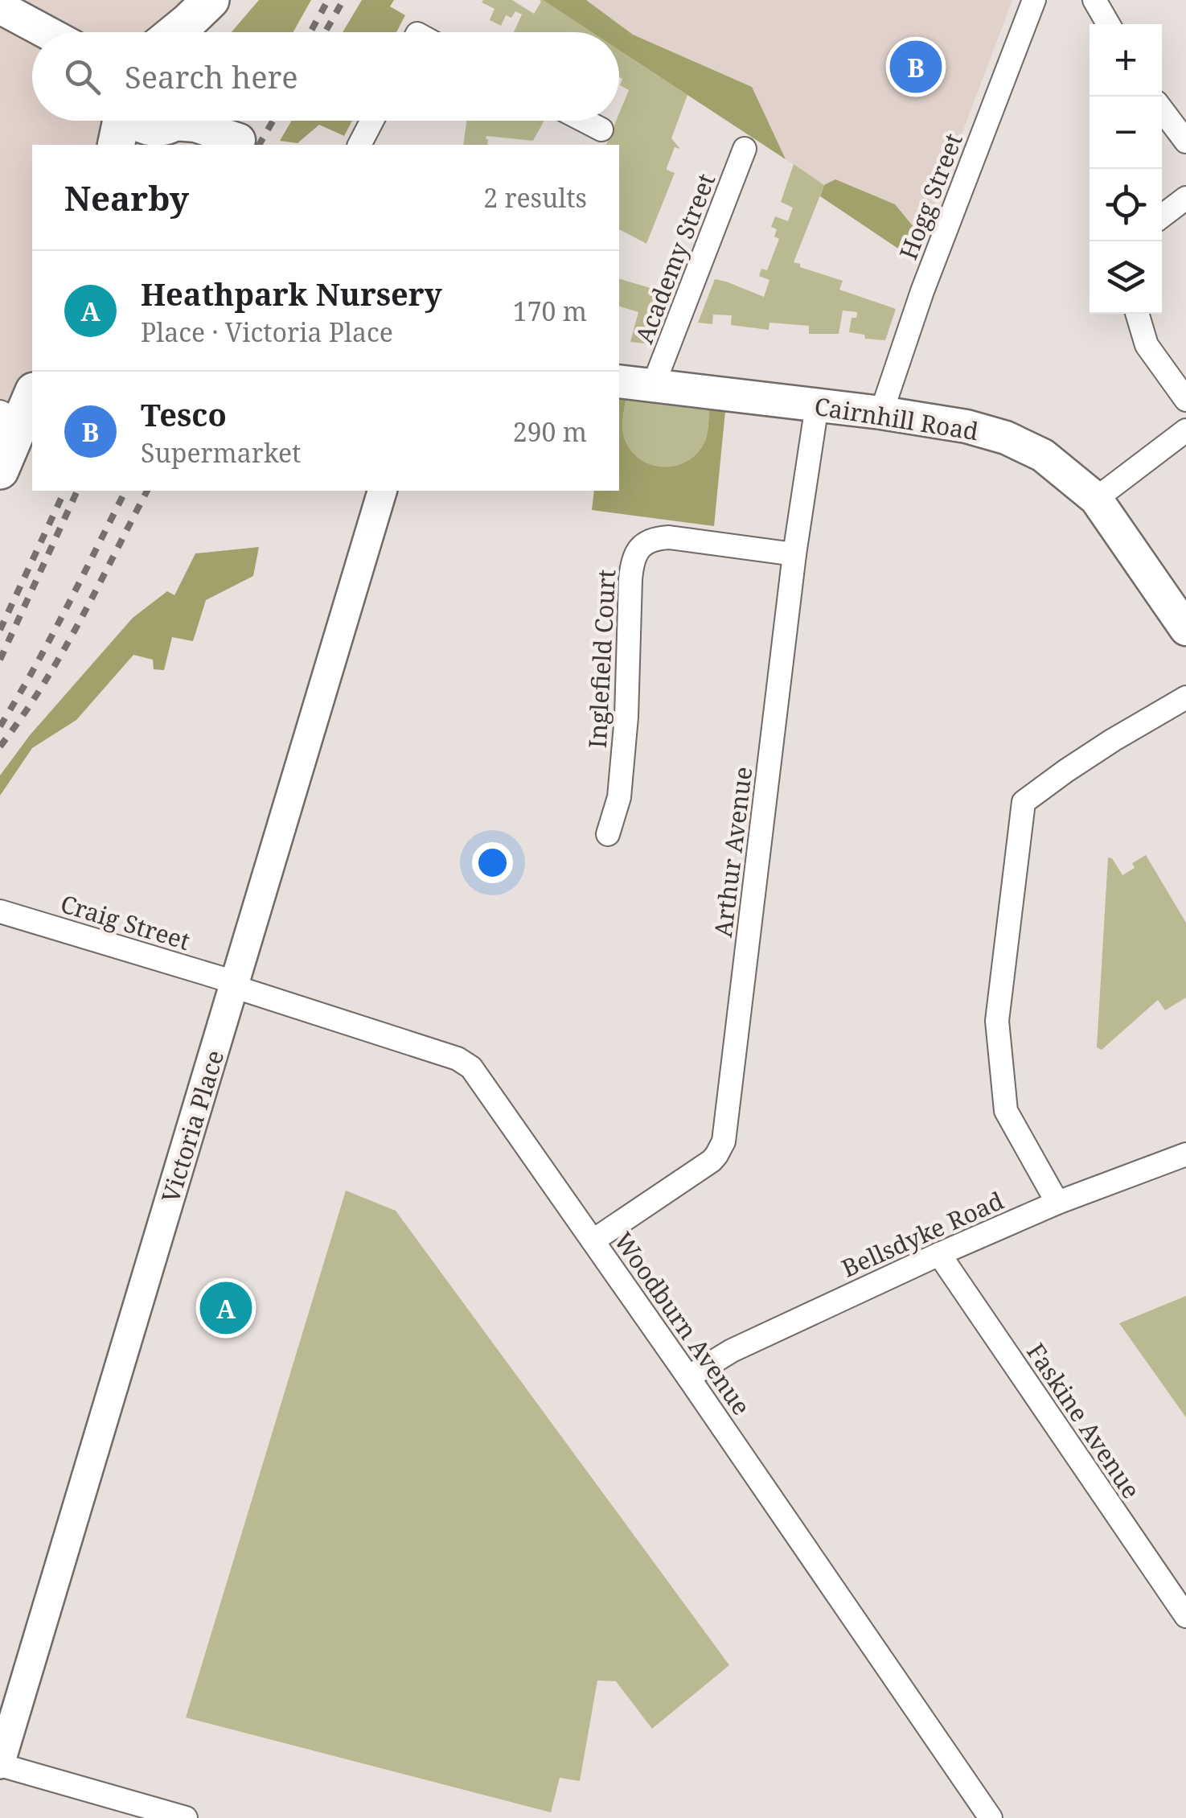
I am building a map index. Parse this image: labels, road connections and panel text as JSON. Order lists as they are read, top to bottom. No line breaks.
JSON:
{"streets":{"main road":["Cairnhill Road"],"street":["Hogg Street","Academy Street","Inglefield Court","Arthur Avenue","Craig Street","Victoria Place","Bellsdyke Road","Woodburn Avenue","Faskine Avenue"]},"crossings":[["Hogg Street","Cairnhill Road"],["Academy Street","Cairnhill Road"],["Cairnhill Road","Arthur Avenue"],["Inglefield Court","Arthur Avenue"],["Arthur Avenue","Woodburn Avenue"],["Craig Street","Victoria Place"],["Craig Street","Woodburn Avenue"],["Victoria Place","Woodburn Avenue"],["Bellsdyke Road","Woodburn Avenue"],["Bellsdyke Road","Faskine Avenue"]],"page":{"map_buttons":["+","−"],"search":"Search here","pins":["B","A"],"heading":["Nearby","2 results"],"list":[{"mark":"A","name":"Heathpark Nursery","note":"Place · Victoria Place","value":"170 m"},{"mark":"B","name":"Tesco","note":"Supermarket","value":"290 m"}]}}
